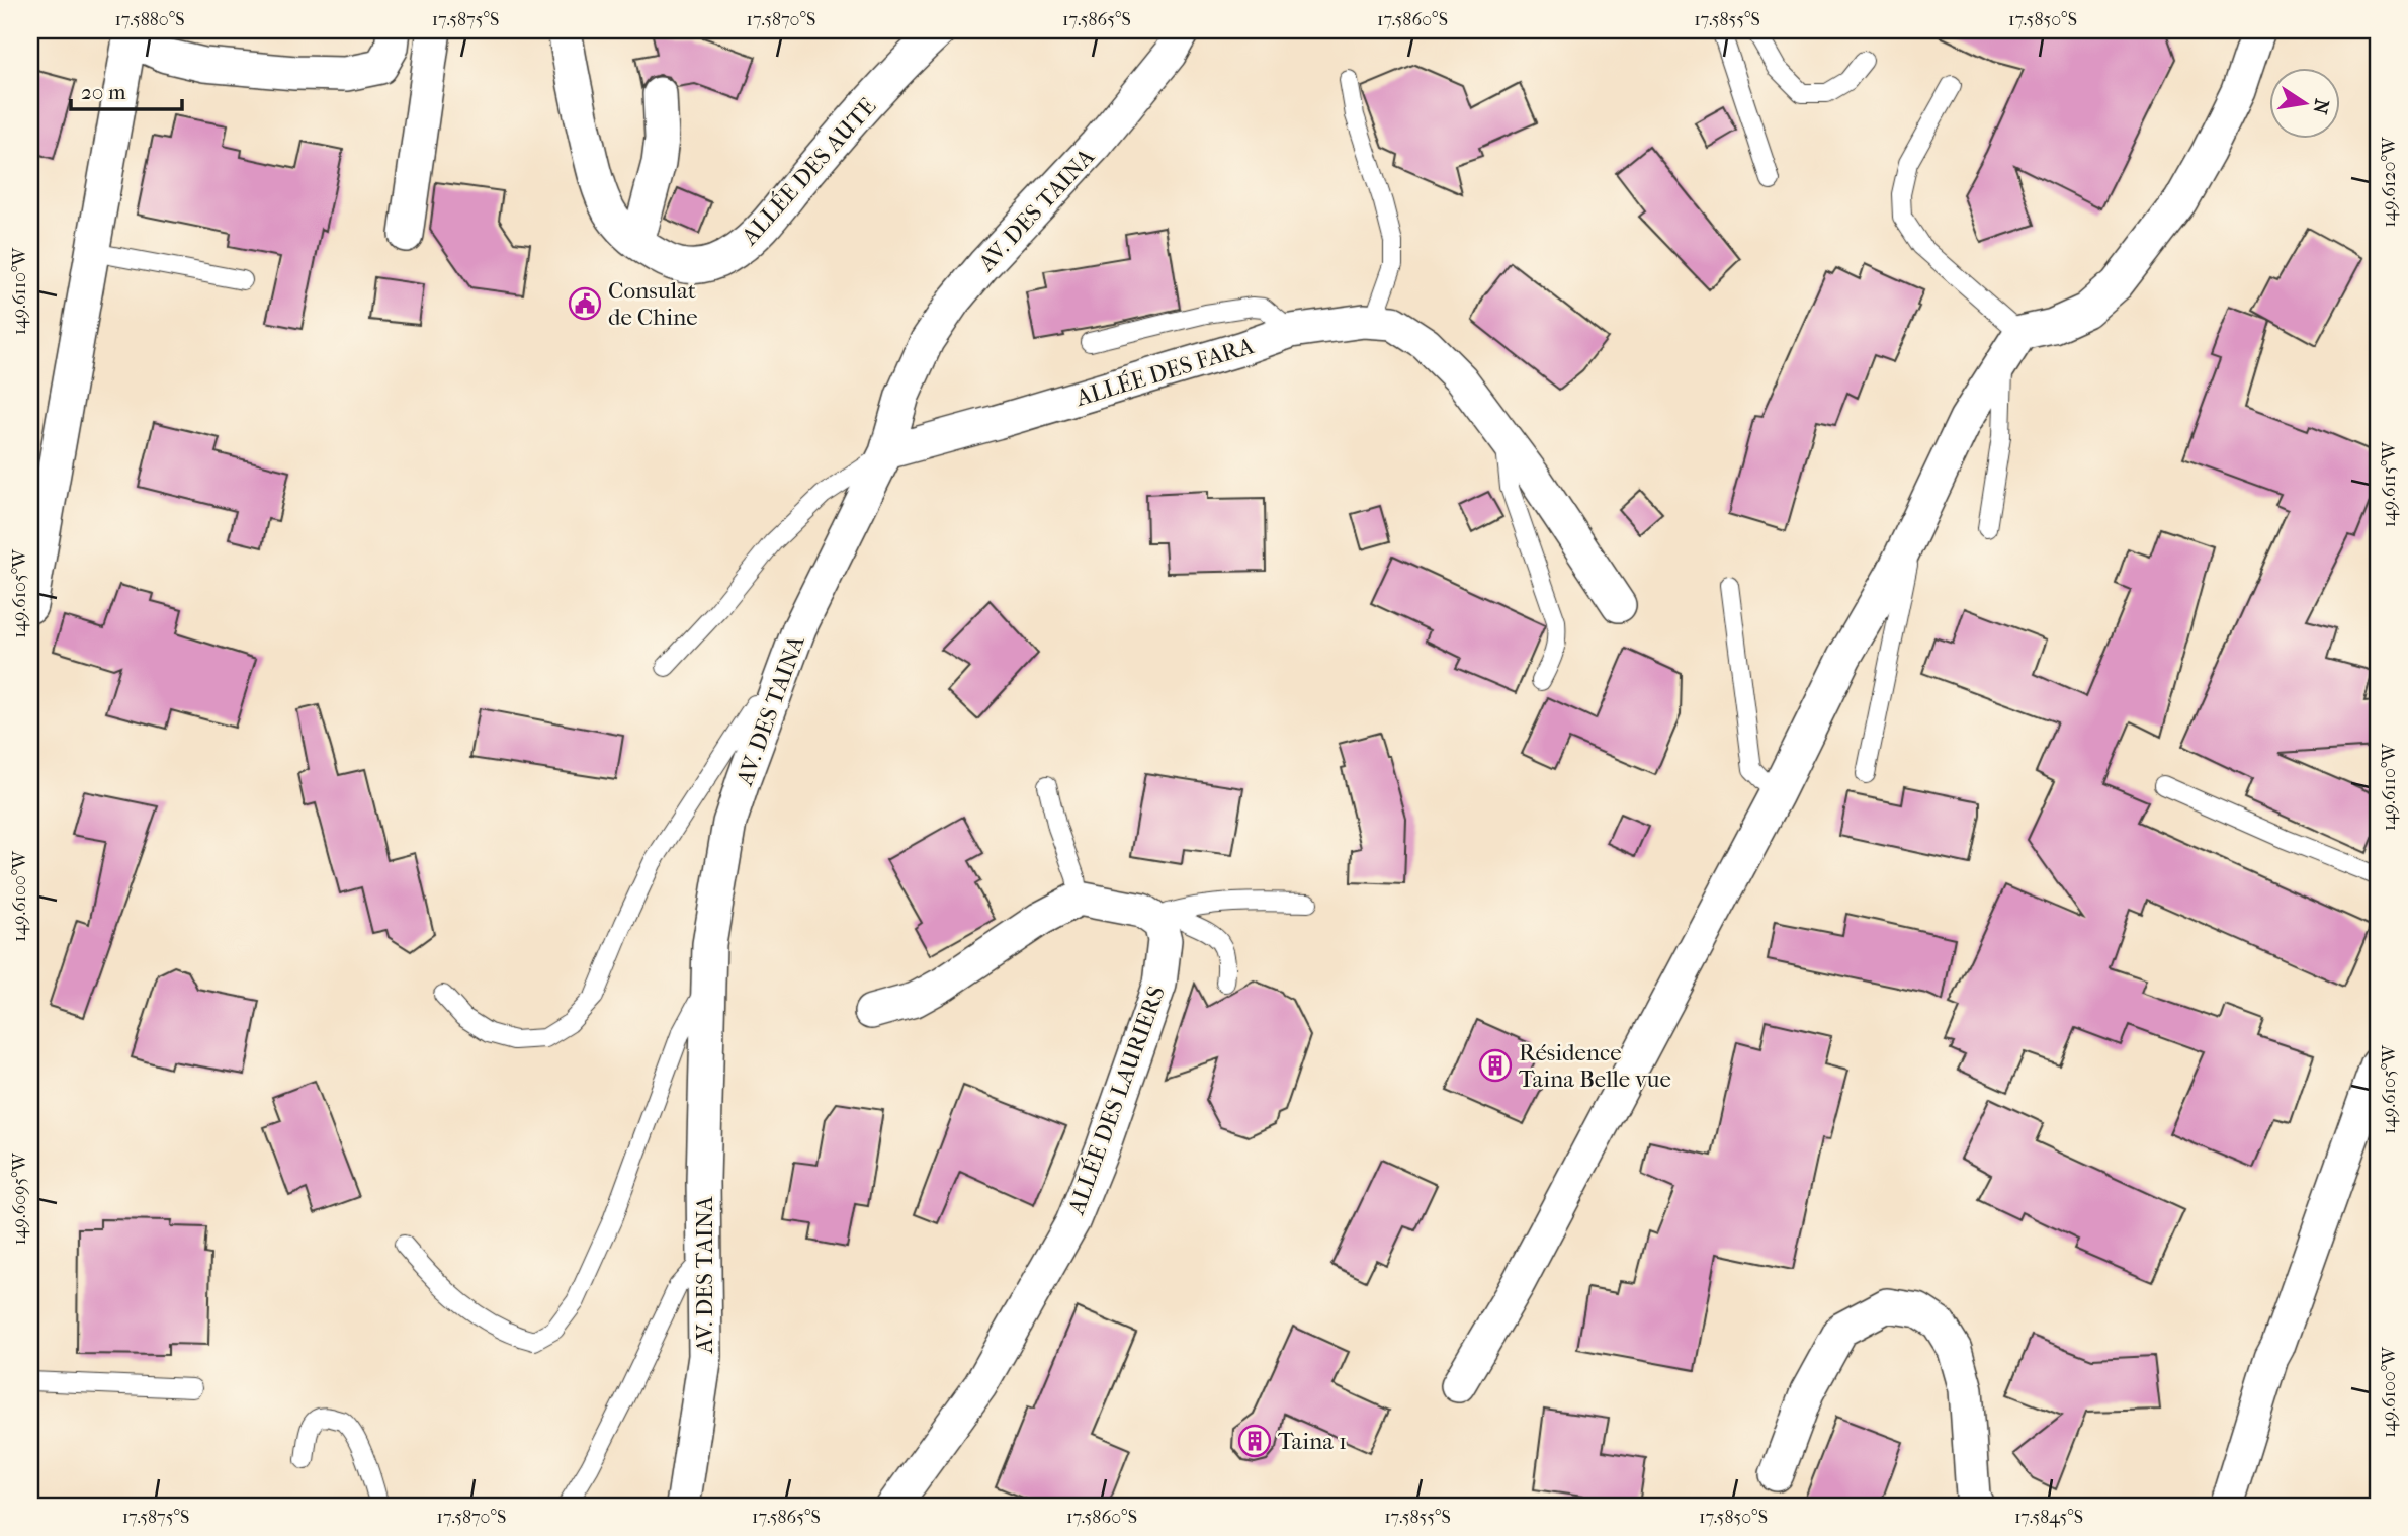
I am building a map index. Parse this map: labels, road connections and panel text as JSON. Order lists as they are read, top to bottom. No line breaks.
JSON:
{"streets":{"street":["ALLÉE DES AUTE","AV. DES TAINA","ALLÉE DES FARA","ALLÉE DES LAURIERS"]},"crossings":[["AV. DES TAINA","ALLÉE DES FARA"]],"places":{"public building":["Consulat de Chine"],"building":["Résidence Taina Belle vue","Taina 1"]},"scale_bar":"20 m","north":"right","coordinates":["17.5880°S","17.5875°S","17.5870°S","17.5865°S","17.5860°S","17.5855°S","17.5850°S","149.6120°W","149.6110°W","149.6115°W","149.6105°W","149.6100°W","149.6095°W","17.5845°S"]}
